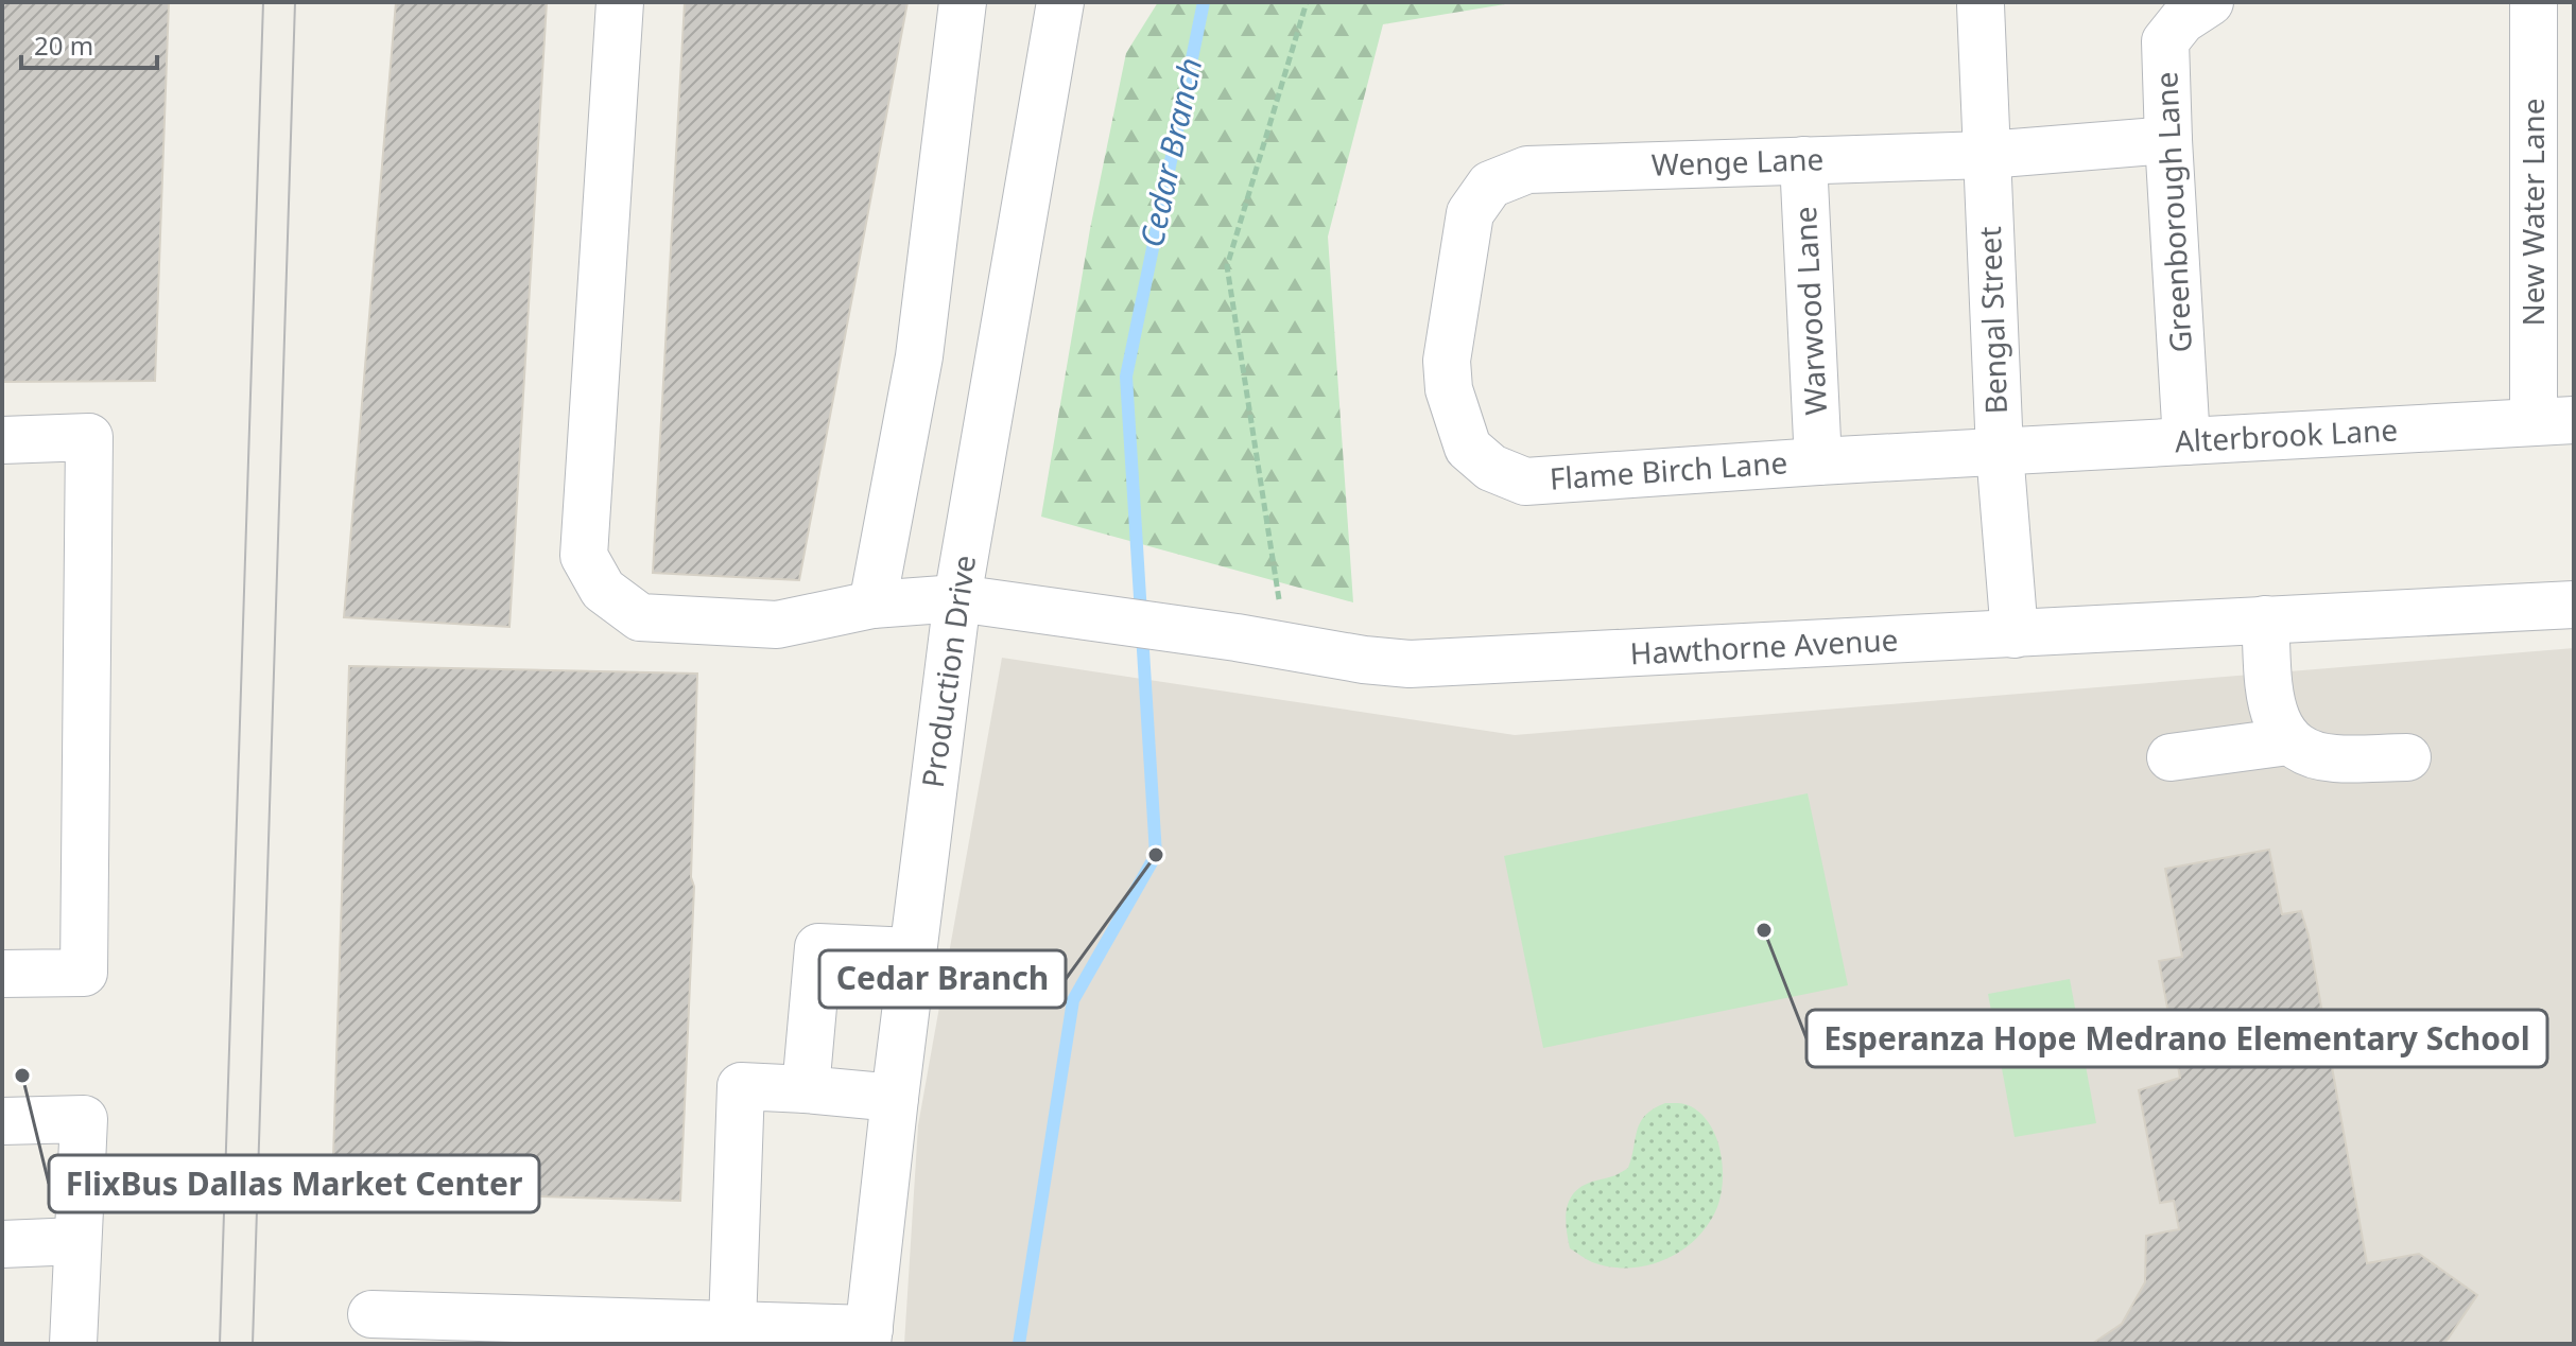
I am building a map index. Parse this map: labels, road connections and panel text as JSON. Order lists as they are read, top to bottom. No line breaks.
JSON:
{"streets":{"street":["Wenge Lane","Greenborough Lane","New Water Lane","Warwood Lane","Bengal Street","Alterbrook Lane","Flame Birch Lane","Hawthorne Avenue","Production Drive"]},"crossings":[["Wenge Lane","Greenborough Lane"],["Wenge Lane","Warwood Lane"],["Wenge Lane","Bengal Street"],["Wenge Lane","Flame Birch Lane"],["Greenborough Lane","Alterbrook Lane"],["New Water Lane","Alterbrook Lane"],["Warwood Lane","Flame Birch Lane"],["Bengal Street","Alterbrook Lane"],["Bengal Street","Flame Birch Lane"],["Bengal Street","Hawthorne Avenue"],["Alterbrook Lane","Flame Birch Lane"],["Hawthorne Avenue","Production Drive"]],"water":["Cedar Branch"],"places":["Cedar Branch","Esperanza Hope Medrano Elementary School","FlixBus Dallas Market Center"],"scale_bar":"20 m"}
